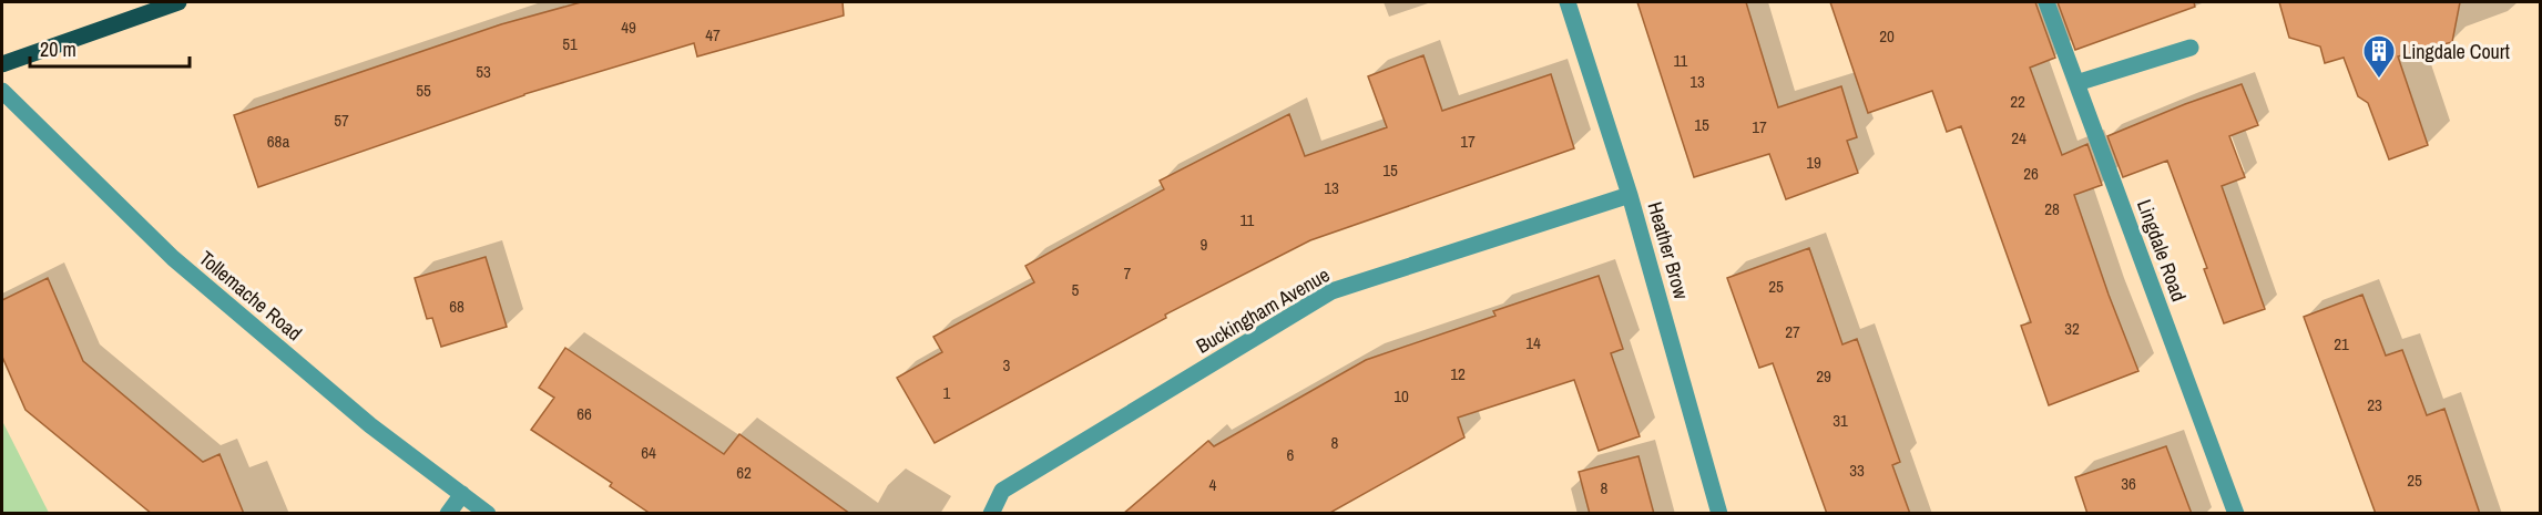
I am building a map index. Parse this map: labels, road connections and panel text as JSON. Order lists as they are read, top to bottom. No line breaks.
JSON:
{"streets":{"street":["Heather Brow","Lingdale Road","Tollemache Road","Buckingham Avenue"]},"crossings":[["Heather Brow","Buckingham Avenue"]],"places":{"building":["Lingdale Court"]},"house_numbers":["49","47","20","51","11","53","13","55","22","57","15","17","24","68a","17","19","15","26","13","28","11","9","7","25","5","68","32","27","14","21","3","12","29","1","10","23","66","31","8","64","6","33","62","25","36","4","8"],"scale_bar":"20 m"}
